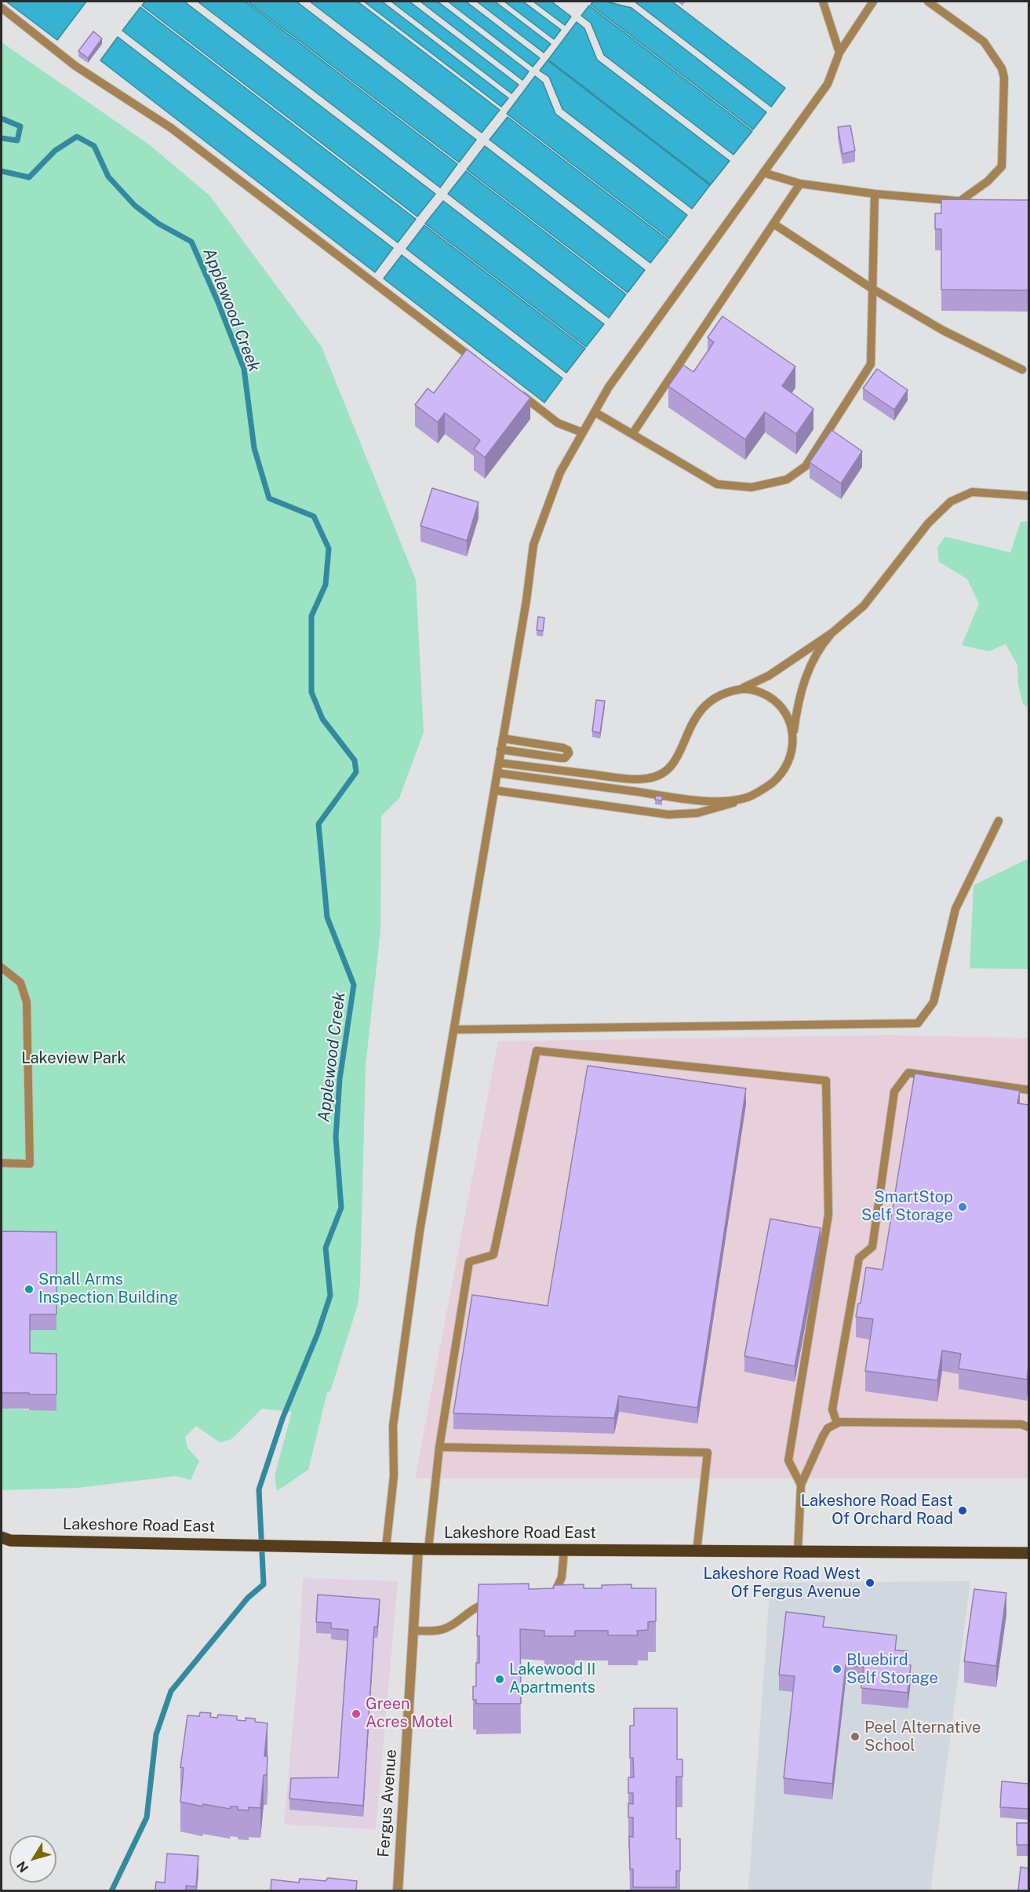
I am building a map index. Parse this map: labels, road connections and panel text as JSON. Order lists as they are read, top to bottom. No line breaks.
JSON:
{"streets":{"main road":["Lakeshore Road East"],"street":["Fergus Avenue"]},"crossings":[["Lakeshore Road East","Fergus Avenue"]],"water":["Applewood Creek"],"parks":["Lakeview Park"],"places":["SmartStop Self Storage","Small Arms Inspection Building","Lakeshore Road East Of Orchard Road","Lakeshore Road West Of Fergus Avenue","Bluebird Self Storage","Lakewood II Apartments","Green Acres Motel","Peel Alternative School"],"north":"bottom left"}
